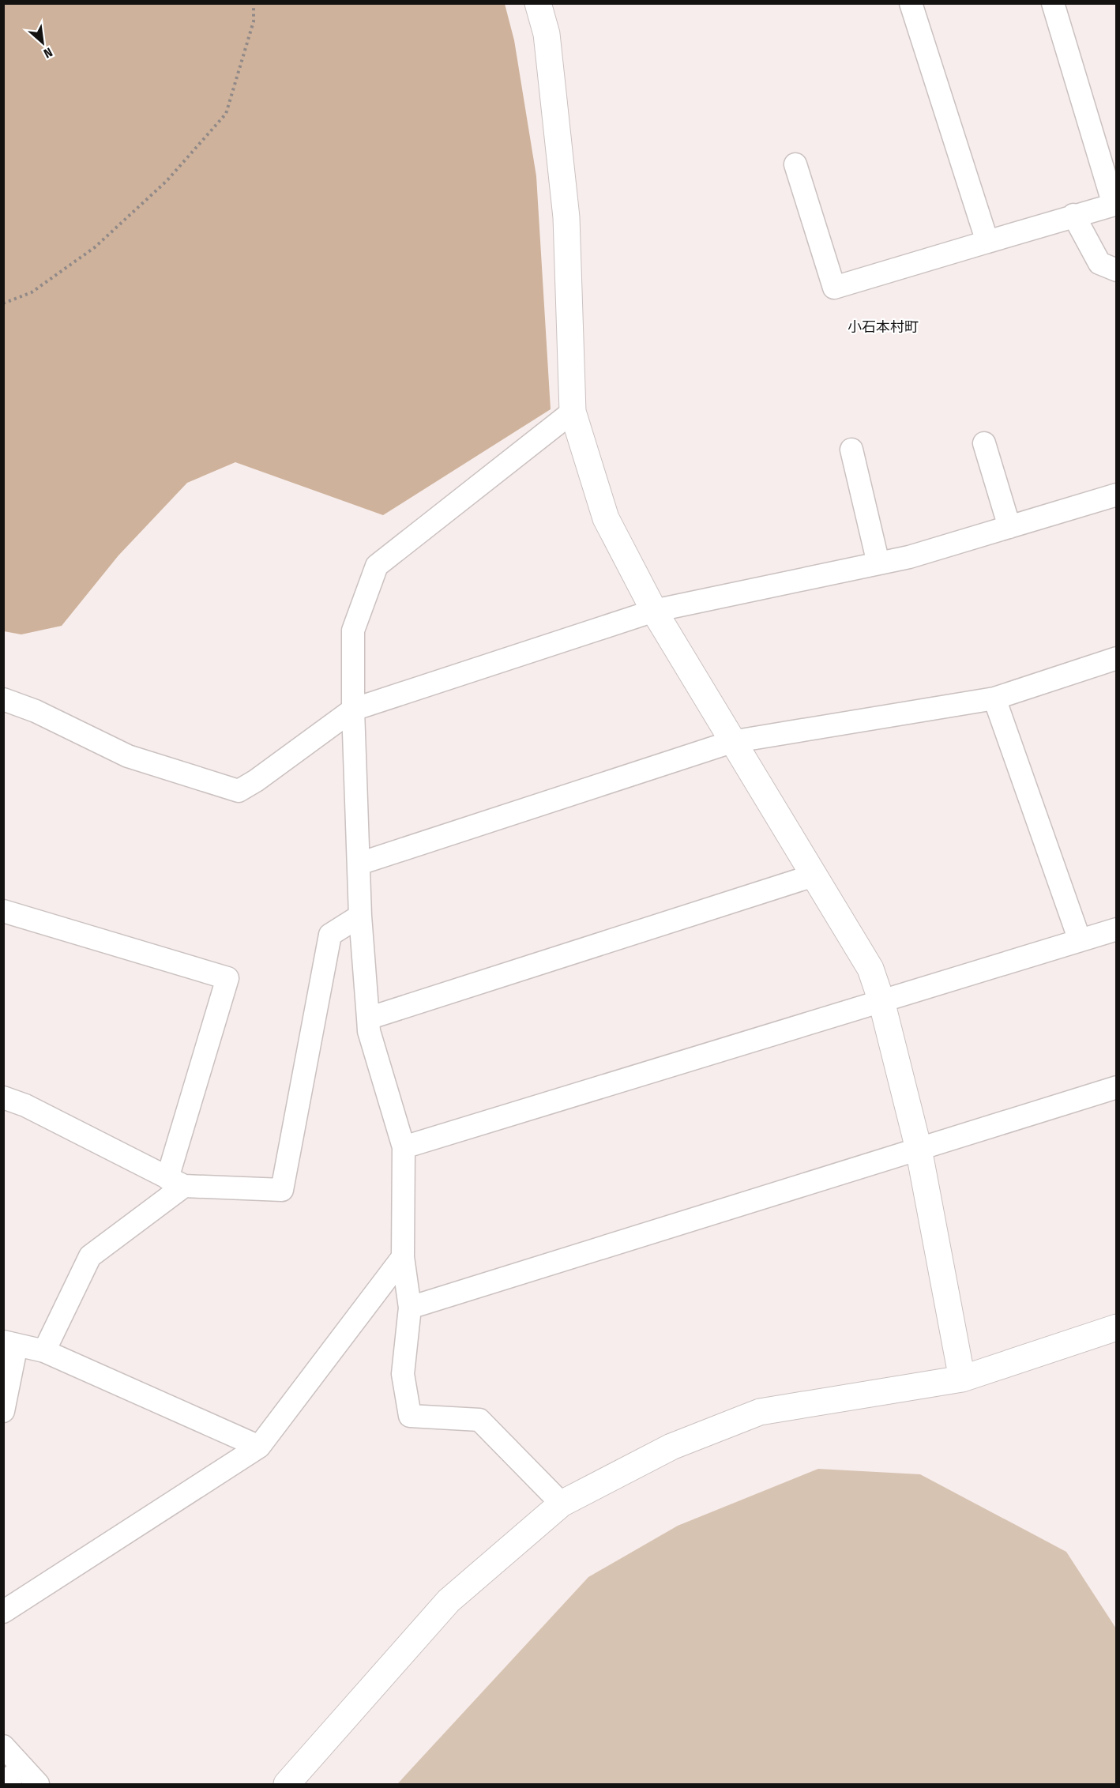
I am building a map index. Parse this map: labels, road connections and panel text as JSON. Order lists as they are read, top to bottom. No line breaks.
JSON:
{"districts":["小石本村町"],"north":"bottom right"}
